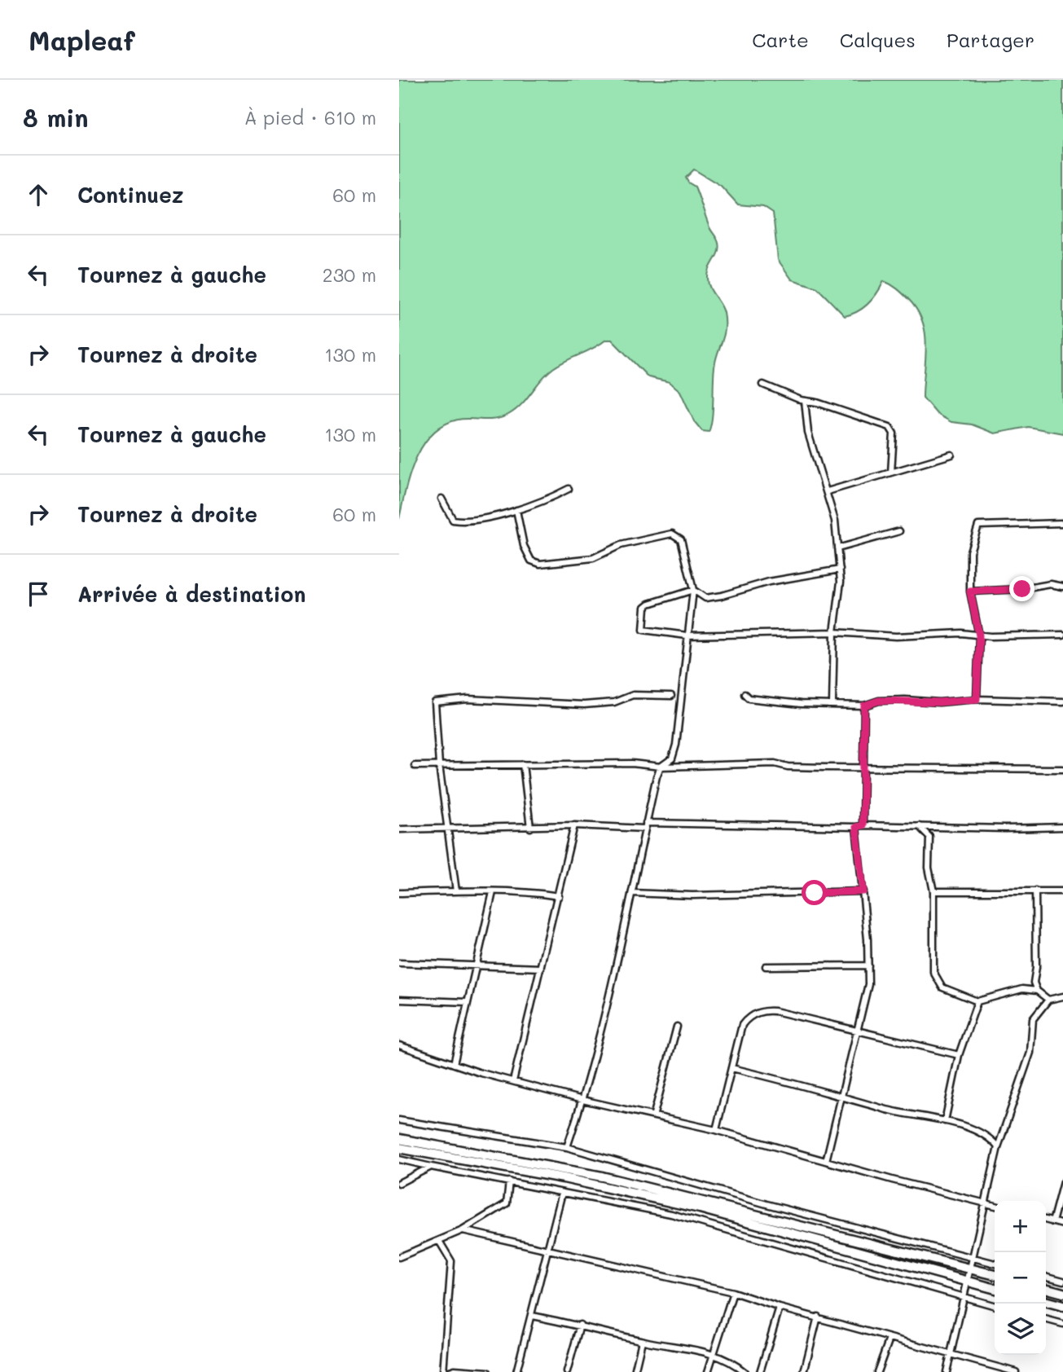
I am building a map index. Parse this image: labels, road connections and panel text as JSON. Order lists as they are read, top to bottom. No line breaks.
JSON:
{"page":{"header":"Mapleaf","nav":["Carte","Calques","Partager"],"heading":["8 min","À pied · 610 m"],"list":[["Continuez","60 m"],["Tournez à gauche","230 m"],["Tournez à droite","130 m"],["Tournez à gauche","130 m"],["Tournez à droite","60 m"],"Arrivée à destination"],"map_buttons":["+","−"]}}
